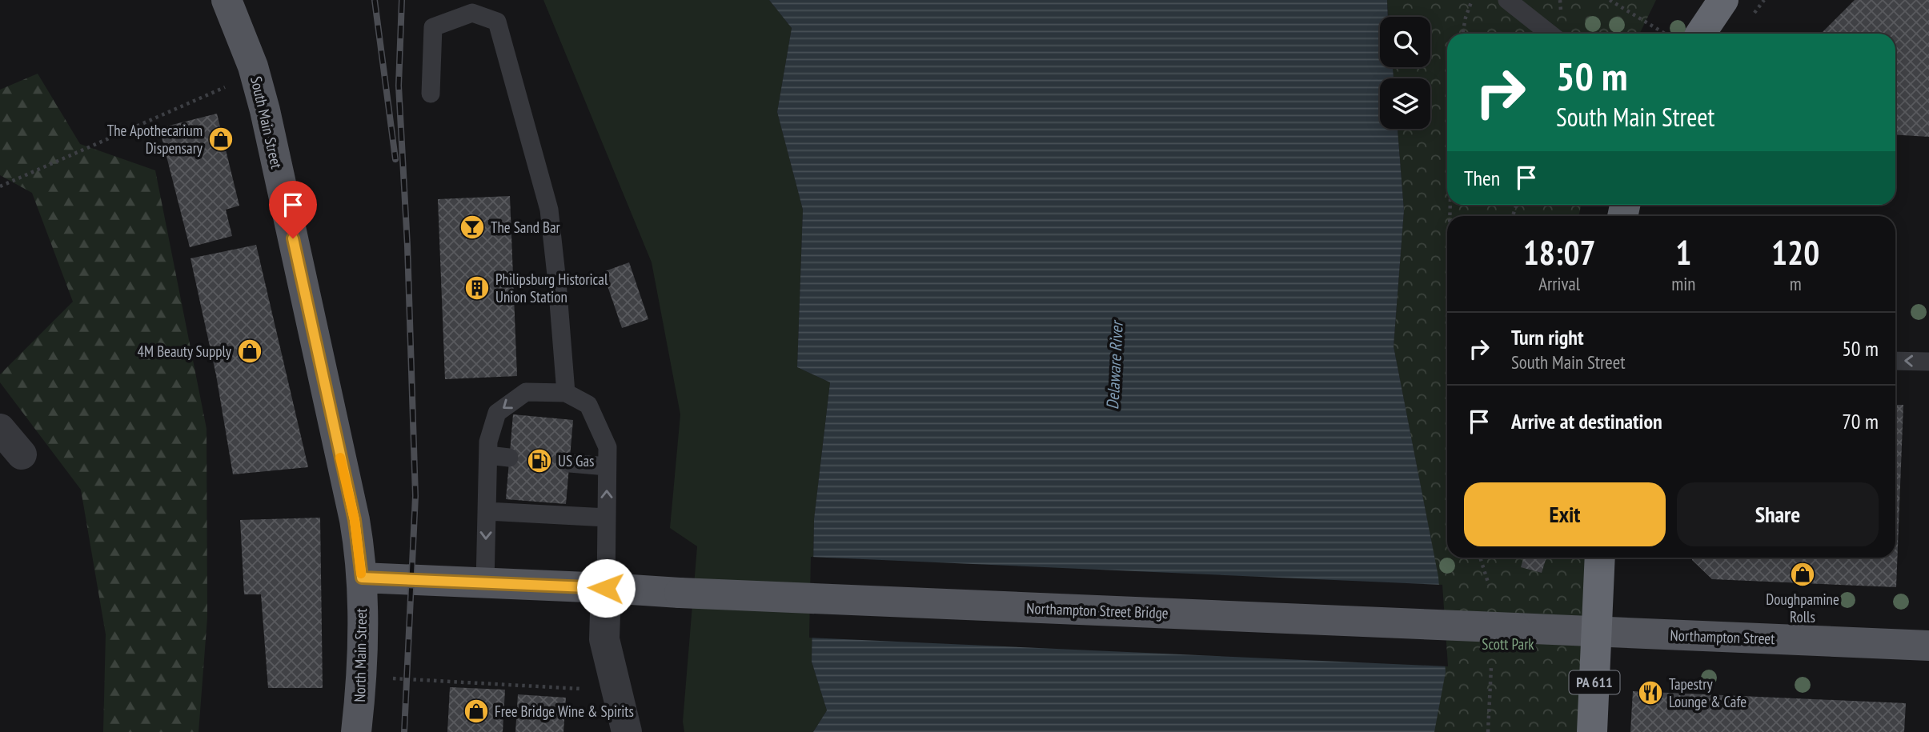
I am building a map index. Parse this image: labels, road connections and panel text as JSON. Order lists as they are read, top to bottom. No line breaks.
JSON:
{"streets":{"highway":["PA 611"],"main road":["South Main Street","Northampton Street Bridge","Northampton Street","North Main Street"]},"crossings":[["South Main Street","Northampton Street Bridge"],["South Main Street","North Main Street"],["Northampton Street Bridge","Northampton Street"],["Northampton Street Bridge","North Main Street"],["Northampton Street","PA 611"]],"water":["Delaware River"],"parks":["Scott Park"],"places":{"shop":["The Apothecarium Dispensary","4M Beauty Supply","Doughpamine Rolls","Free Bridge Wine & Spirits"],"bar":["The Sand Bar"],"building":["Philipsburg Historical Union Station"],"fuel station":["US Gas"],"restaurant":["Tapestry Lounge & Cafe"]},"page":{"turn":["50 m","South Main Street"],"then":"Then","eta":["18:07","Arrival","1","min","120","m"],"list":[{"name":"Turn right","note":"South Main Street","value":"50 m"},{"name":"Arrive at destination","value":"70 m"}],"buttons":["Exit","Share"]}}
